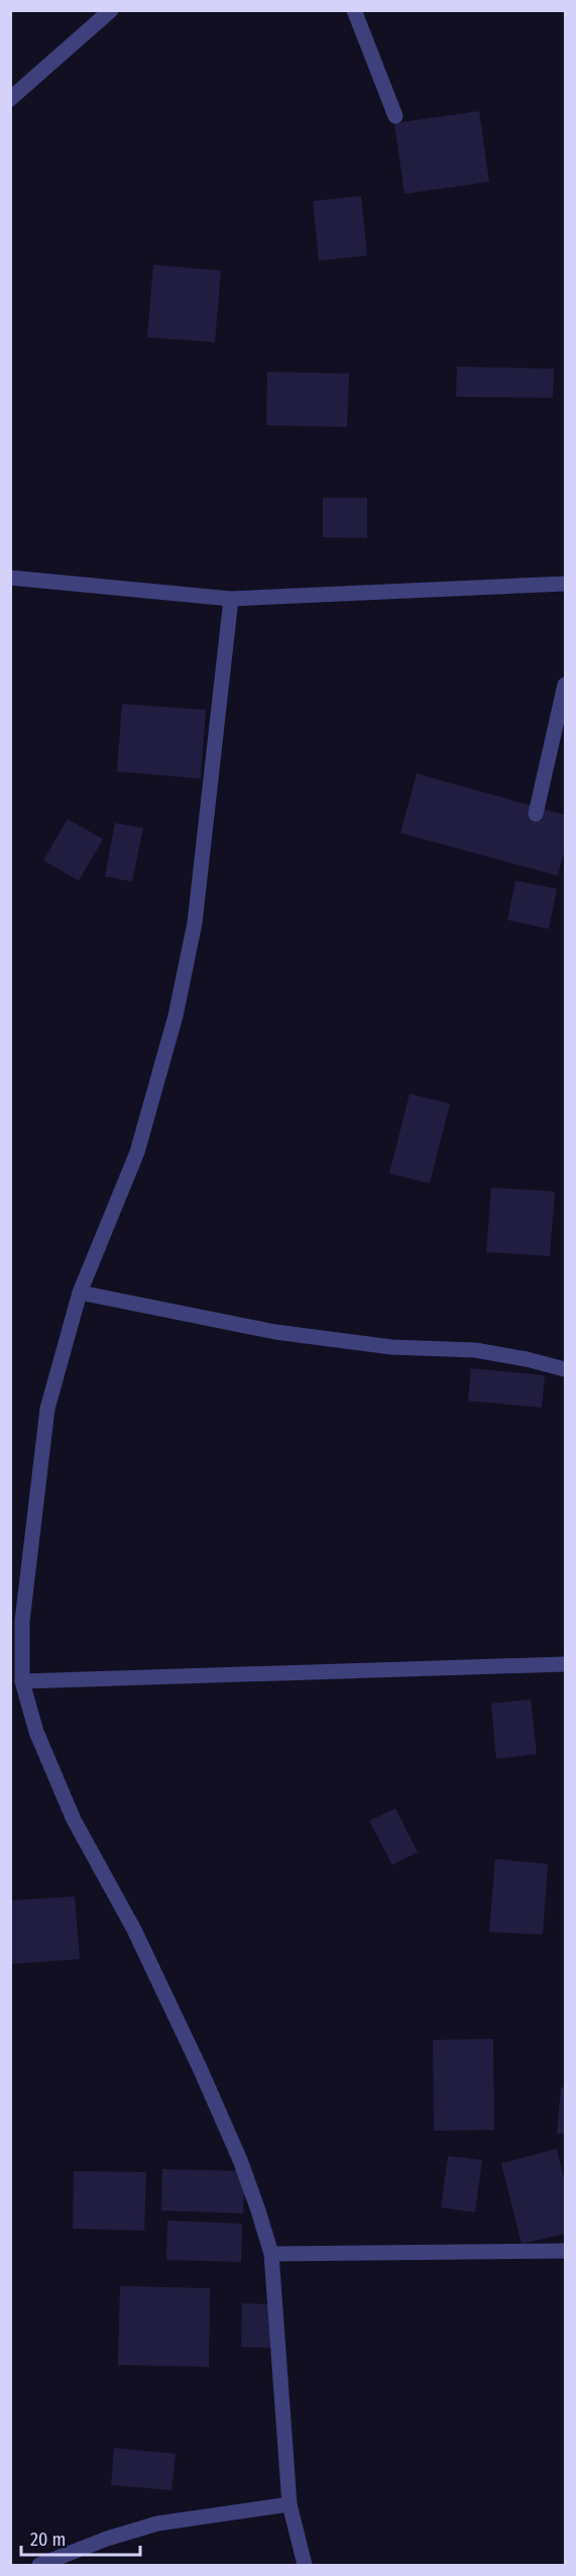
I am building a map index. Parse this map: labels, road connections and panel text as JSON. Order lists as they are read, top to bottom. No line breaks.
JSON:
{"scale_bar":"20 m"}
